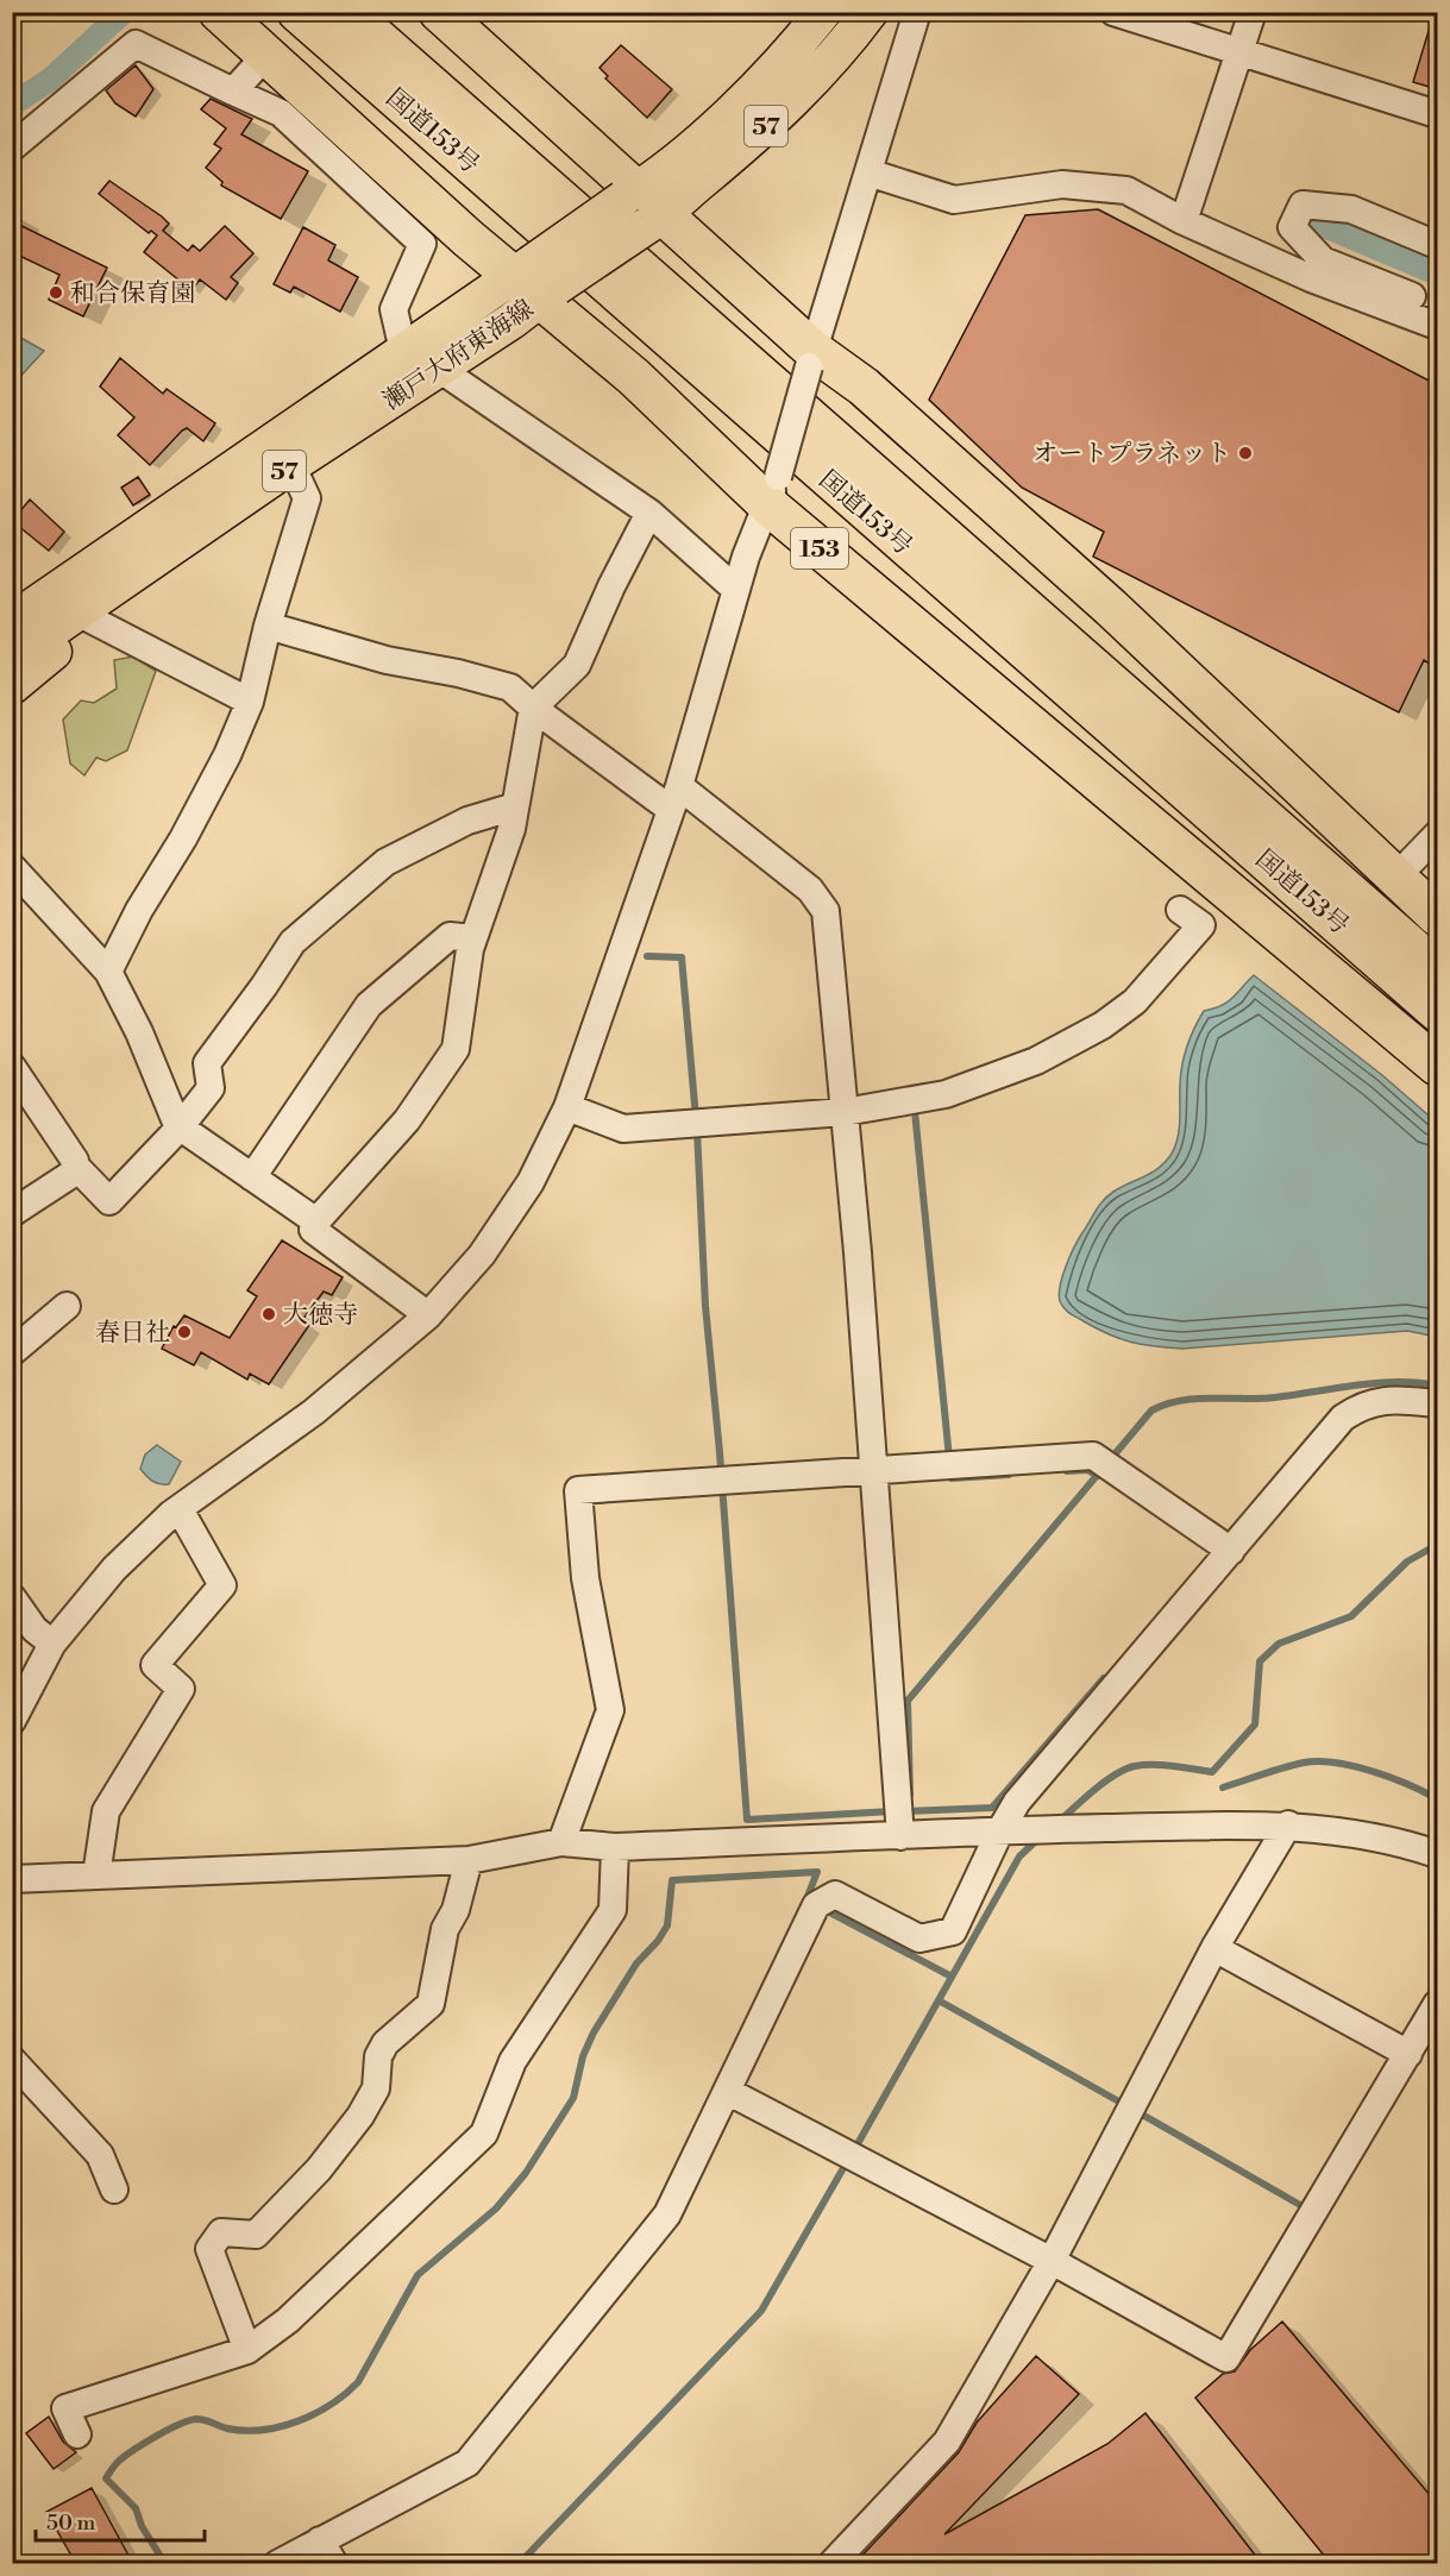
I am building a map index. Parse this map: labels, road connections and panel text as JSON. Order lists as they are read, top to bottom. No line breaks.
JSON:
{"streets":{"highway":["国道153号","153"],"main road":["57","瀬戸大府東海線"]},"crossings":[["57","瀬戸大府東海線"],["瀬戸大府東海線","153"]],"places":["和合保育園","オートプラネット","大徳寺","春日社"],"scale_bar":"50 m"}
